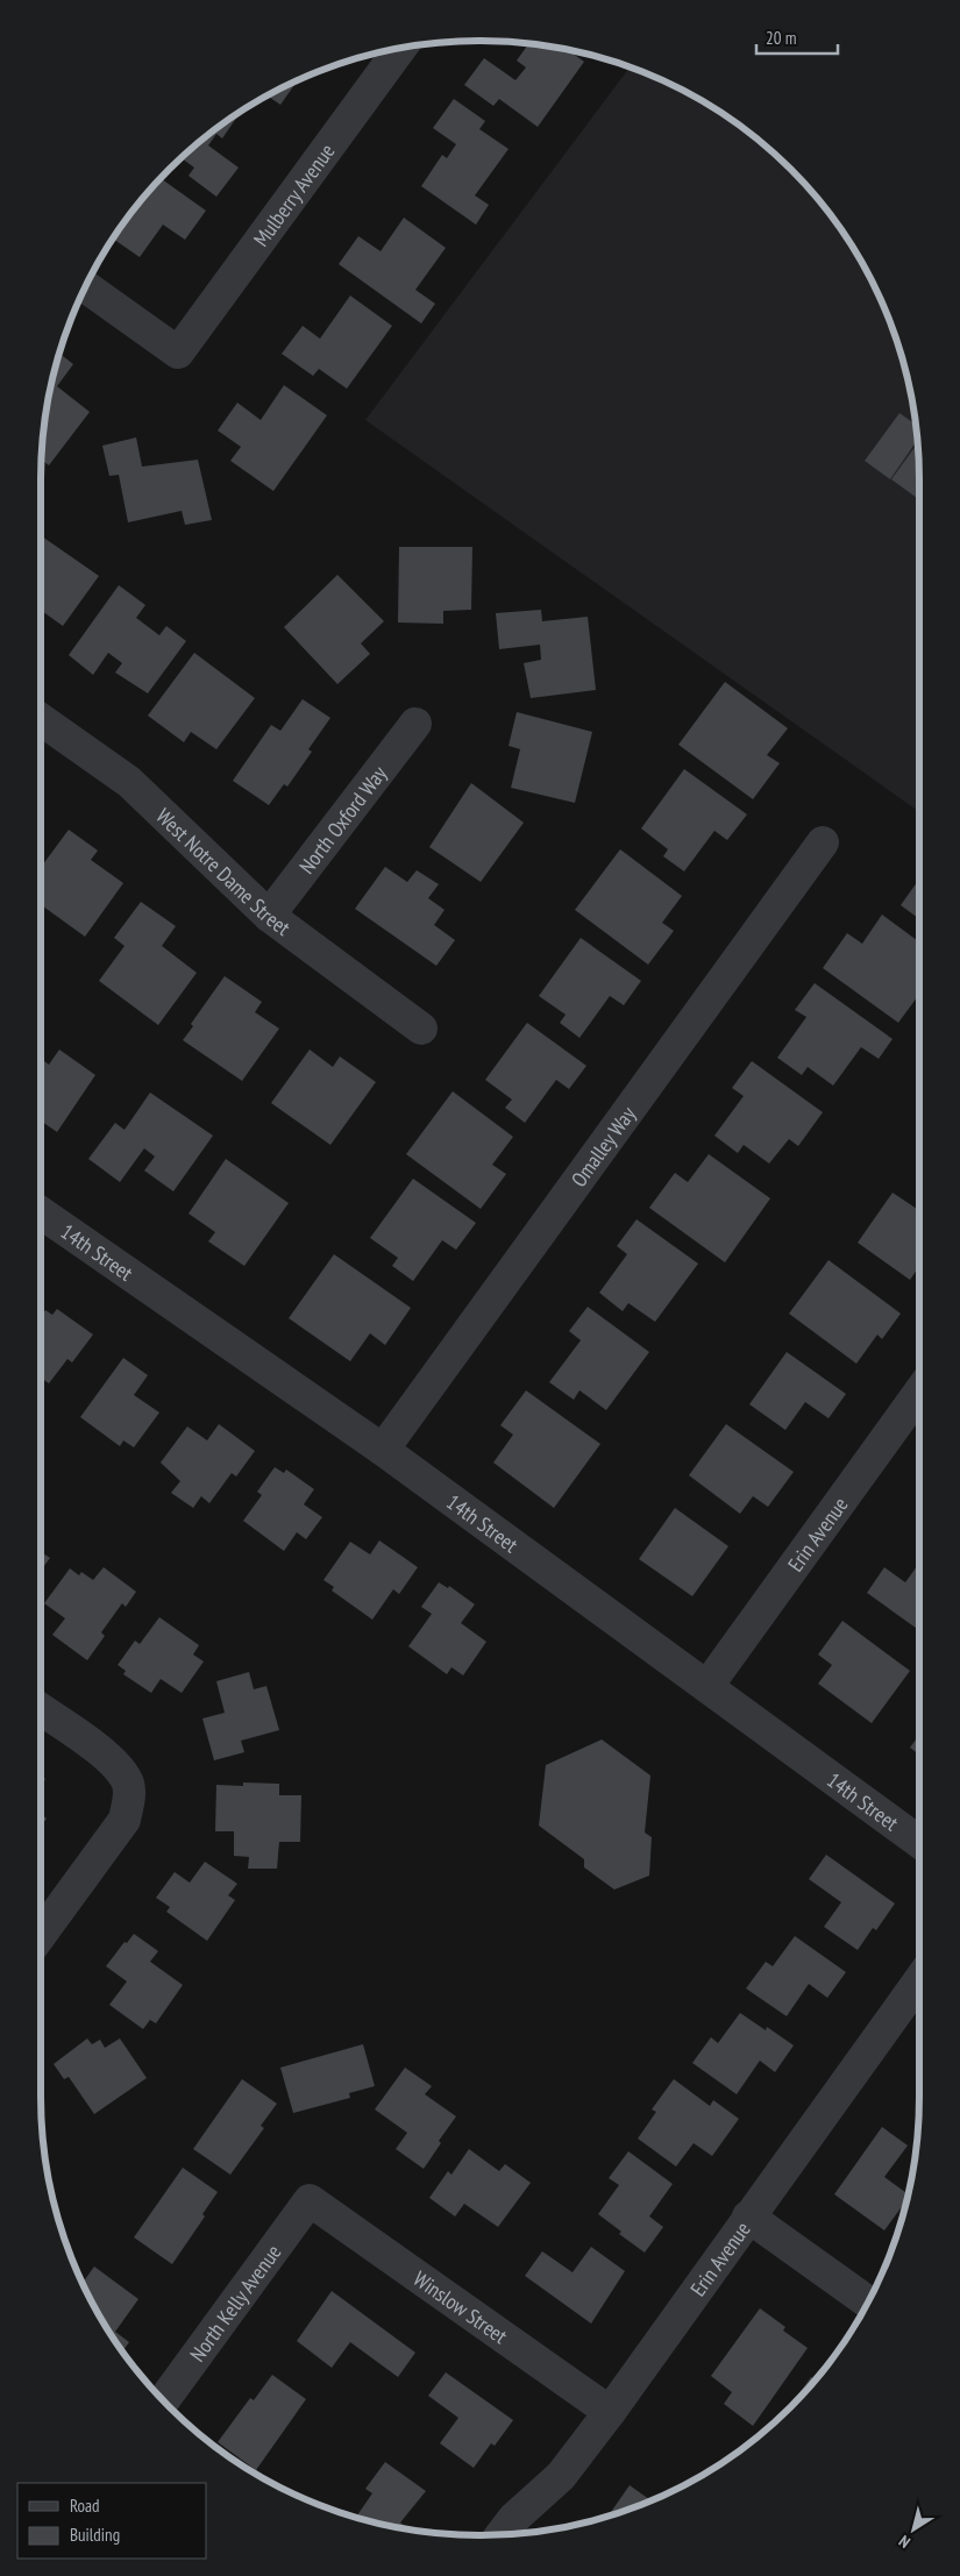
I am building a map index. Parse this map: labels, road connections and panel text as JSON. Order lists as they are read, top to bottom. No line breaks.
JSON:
{"streets":{"street":["Mulberry Avenue","North Oxford Way","West Notre Dame Street","Omalley Way","14th Street","Erin Avenue","North Kelly Avenue","Winslow Street"]},"crossings":[["North Oxford Way","West Notre Dame Street"],["Omalley Way","14th Street"],["14th Street","Erin Avenue"],["Erin Avenue","Winslow Street"],["North Kelly Avenue","Winslow Street"]],"legend":["Road","Building"],"scale_bar":"20 m","north":"bottom left"}
